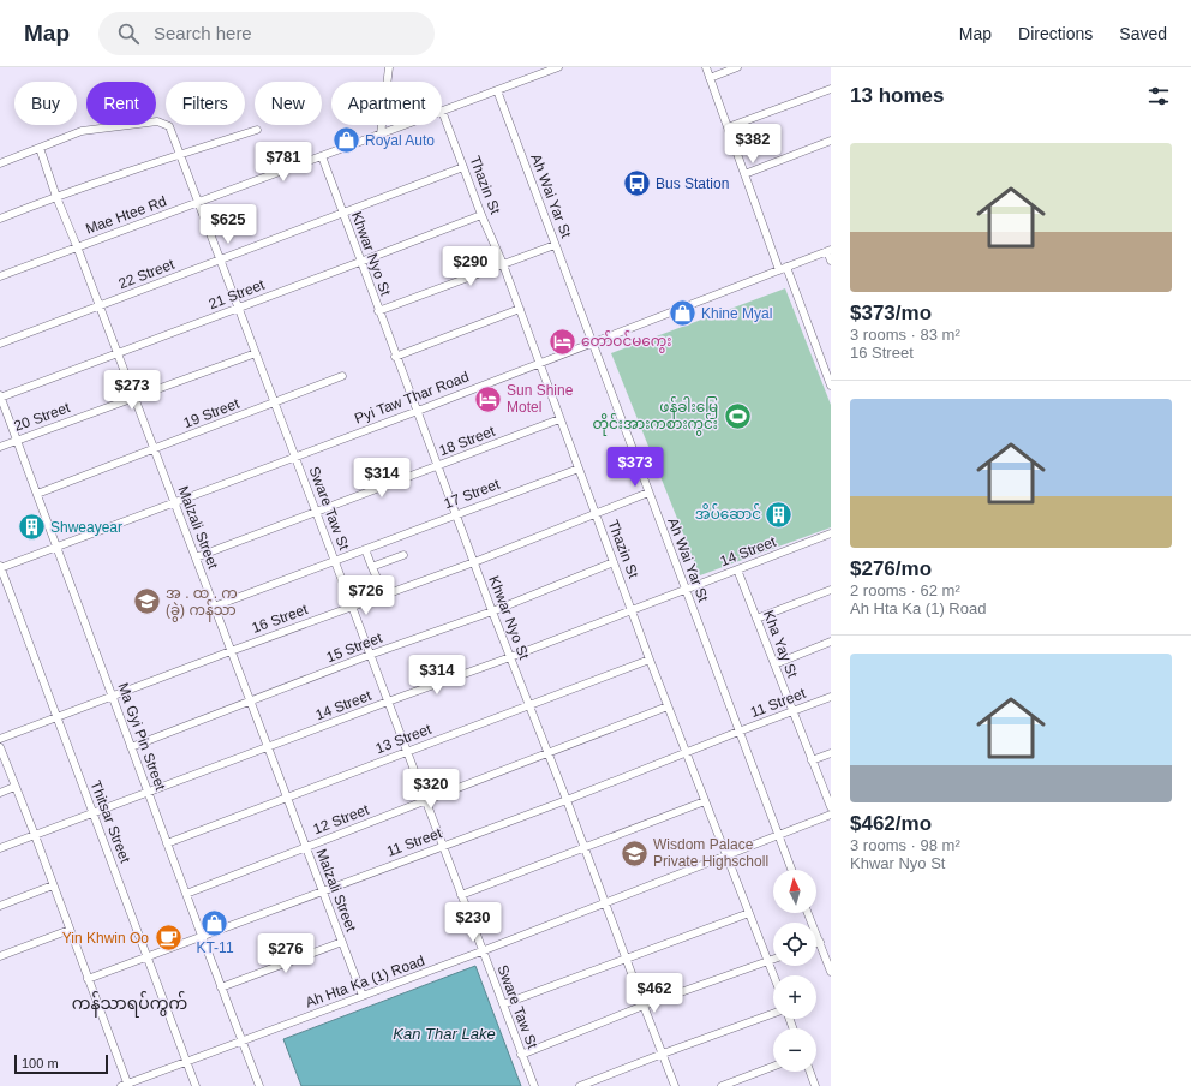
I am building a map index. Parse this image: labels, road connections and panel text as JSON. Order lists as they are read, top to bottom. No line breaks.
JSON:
{"streets":{"street":["Thazin St","Ah Wai Yar St","Mae Htee Rd","Khwar Nyo St","22 Street","21 Street","Pyi Taw Thar Road","19 Street","20 Street","18 Street","17 Street","Sware Taw St","Malzali Street","14 Street","16 Street","Kha Yay St","15 Street","11 Street","Ma Gyi Pin Street","13 Street","12 Street","Thitsar Street","Ah Hta Ka (1) Road"]},"crossings":[["Thazin St","Mae Htee Rd"],["Thazin St","22 Street"],["Thazin St","21 Street"],["Thazin St","Pyi Taw Thar Road"],["Thazin St","18 Street"],["Thazin St","17 Street"],["Thazin St","14 Street"],["Thazin St","16 Street"],["Thazin St","15 Street"],["Thazin St","11 Street"],["Thazin St","13 Street"],["Thazin St","12 Street"],["Thazin St","Ah Hta Ka (1) Road"],["Ah Wai Yar St","Mae Htee Rd"],["Ah Wai Yar St","Pyi Taw Thar Road"],["Ah Wai Yar St","14 Street"],["Ah Wai Yar St","16 Street"],["Ah Wai Yar St","11 Street"],["Ah Wai Yar St","Ah Hta Ka (1) Road"],["Mae Htee Rd","Khwar Nyo St"],["Mae Htee Rd","Sware Taw St"],["Mae Htee Rd","Malzali Street"],["Khwar Nyo St","22 Street"],["Khwar Nyo St","21 Street"],["Khwar Nyo St","Pyi Taw Thar Road"],["Khwar Nyo St","18 Street"],["Khwar Nyo St","17 Street"],["Khwar Nyo St","14 Street"],["Khwar Nyo St","16 Street"],["Khwar Nyo St","15 Street"],["Khwar Nyo St","11 Street"],["Khwar Nyo St","13 Street"],["Khwar Nyo St","12 Street"],["Khwar Nyo St","Ah Hta Ka (1) Road"],["22 Street","Sware Taw St"],["22 Street","Malzali Street"],["21 Street","Sware Taw St"],["21 Street","Malzali Street"],["21 Street","Ma Gyi Pin Street"],["Pyi Taw Thar Road","Sware Taw St"],["Pyi Taw Thar Road","Malzali Street"],["Pyi Taw Thar Road","Ma Gyi Pin Street"],["Pyi Taw Thar Road","Thitsar Street"],["19 Street","Sware Taw St"],["19 Street","Malzali Street"],["19 Street","Ma Gyi Pin Street"],["20 Street","Sware Taw St"],["20 Street","Malzali Street"],["20 Street","Ma Gyi Pin Street"],["18 Street","Sware Taw St"],["18 Street","Malzali Street"],["17 Street","Sware Taw St"],["17 Street","Malzali Street"],["Sware Taw St","Malzali Street"],["Sware Taw St","14 Street"],["Sware Taw St","16 Street"],["Sware Taw St","15 Street"],["Sware Taw St","11 Street"],["Sware Taw St","13 Street"],["Sware Taw St","12 Street"],["Sware Taw St","Ah Hta Ka (1) Road"],["Malzali Street","14 Street"],["Malzali Street","16 Street"],["Malzali Street","15 Street"],["Malzali Street","11 Street"],["Malzali Street","13 Street"],["Malzali Street","12 Street"],["Malzali Street","Ah Hta Ka (1) Road"],["14 Street","Kha Yay St"],["14 Street","Ma Gyi Pin Street"],["14 Street","Thitsar Street"],["16 Street","Ma Gyi Pin Street"],["16 Street","Thitsar Street"],["Kha Yay St","11 Street"],["15 Street","Ma Gyi Pin Street"],["11 Street","Ma Gyi Pin Street"],["11 Street","Thitsar Street"],["Ma Gyi Pin Street","13 Street"],["Ma Gyi Pin Street","12 Street"],["Ma Gyi Pin Street","Ah Hta Ka (1) Road"],["Thitsar Street","Ah Hta Ka (1) Road"]],"districts":["ကန်သာရပ်ကွက်"],"water":["Kan Thar Lake"],"places":{"shop":["Royal Auto","Khine Myal","KT-11"],"bus stop":["Bus Station"],"hotel":["တော်ဝင်မကွေး","Sun Shine Motel"],"sports":["ဖန်ခါးမြေ တိုင်းအားကစားကွင်း"],"building":["အိပ်ဆောင်","Shweayear"],"school or university":["အ . ထ . က (ခွဲ) ကန်သာ","Wisdom Palace Private Highscholl"],"cafe":["Yin Khwin Oo"]},"scale_bar":"100 m","north":"top","page":{"header":"Map","search":"Search here","nav":["Map","Directions","Saved"],"heading":"13 homes","chip":["Buy","Rent","Filters","New","Apartment"],"price":["$382","$781","$625","$290","$273","$373","$314","$726","$314","$320","$230","$276","$462"],"list":[{"name":"$373/mo","note":"3 rooms · 83 m² · 16 Street"},{"name":"$276/mo","note":"2 rooms · 62 m² · Ah Hta Ka (1) Road"},{"name":"$462/mo","note":"3 rooms · 98 m² · Khwar Nyo St"}],"map_buttons":["+","−"],"scale":"100 m"}}
